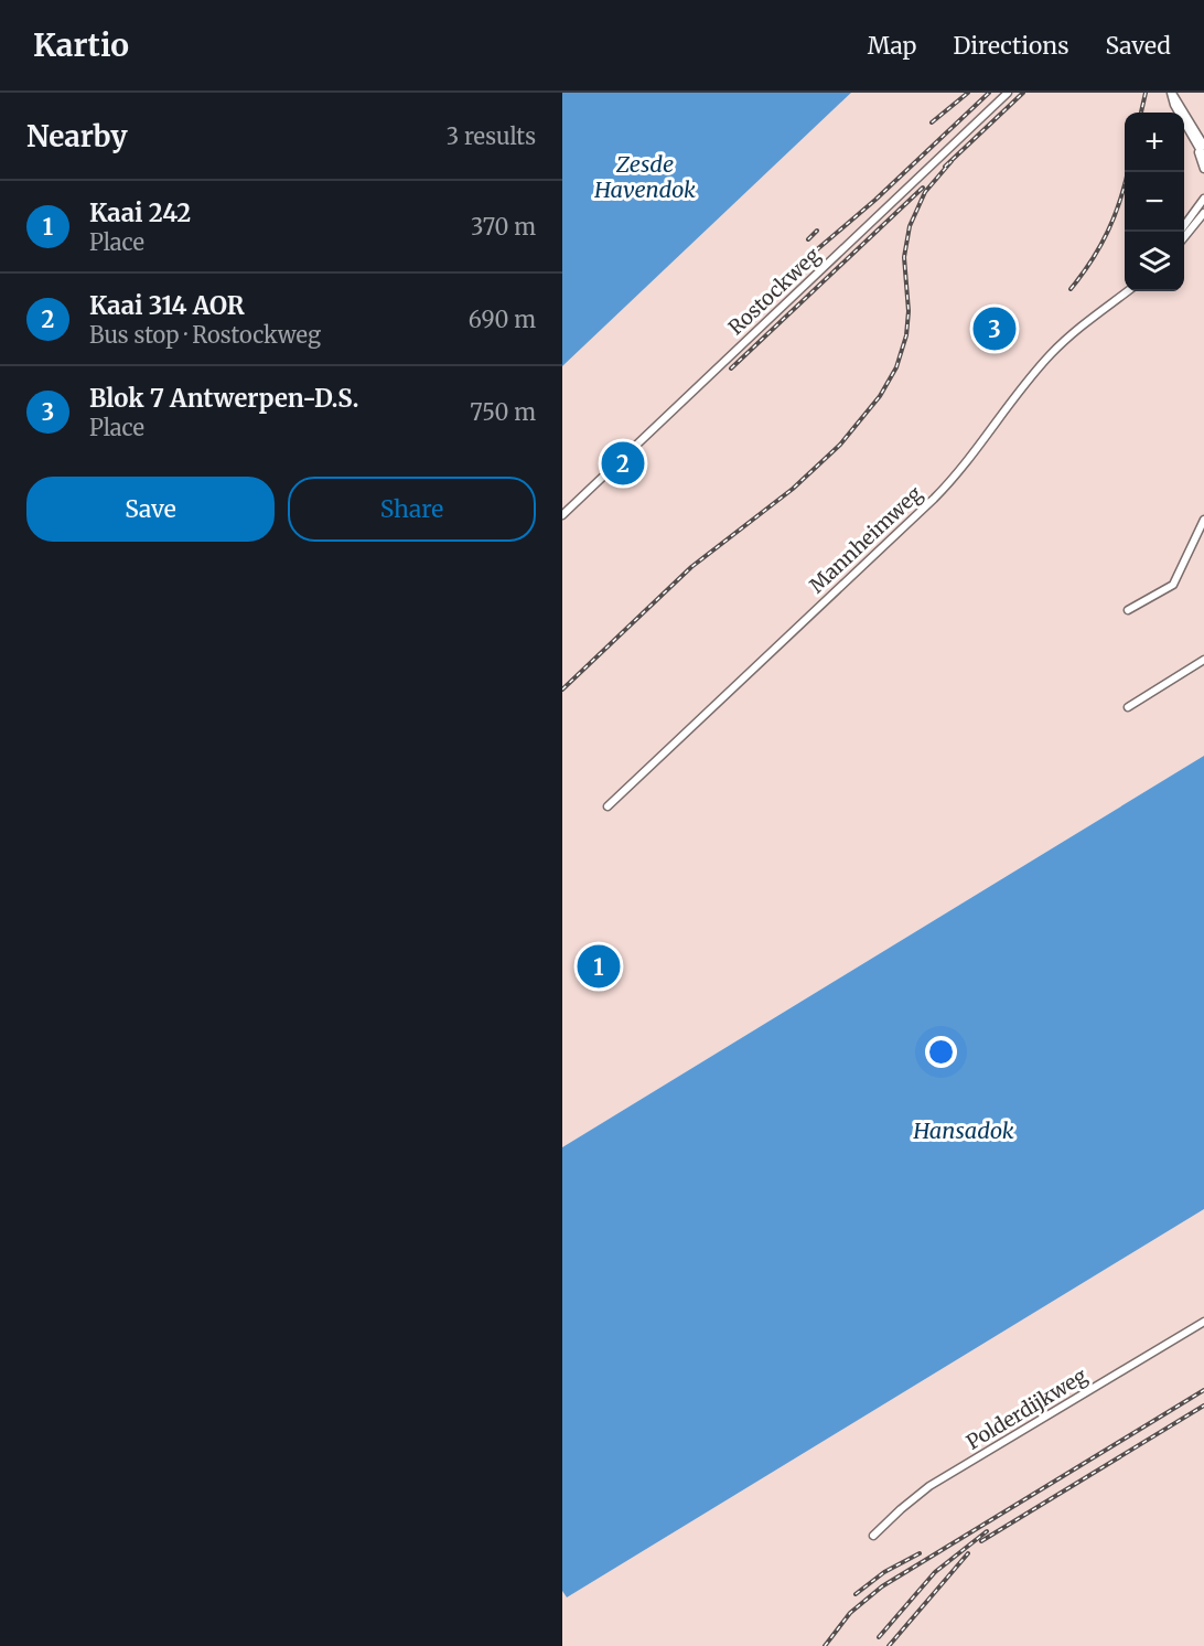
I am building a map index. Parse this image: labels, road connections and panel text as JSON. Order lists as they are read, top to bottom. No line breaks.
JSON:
{"streets":{"street":["Rostockweg","Mannheimweg","Polderdijkweg"]},"water":["Zesde Havendok","Hansadok"],"page":{"header":"Kartio","nav":["Map","Directions","Saved"],"heading":["Nearby","3 results"],"map_buttons":["+","−"],"list":[{"mark":"1","name":"Kaai 242","note":"Place","value":"370 m"},{"mark":"2","name":"Kaai 314 AOR","note":"Bus stop · Rostockweg","value":"690 m"},{"mark":"3","name":"Blok 7 Antwerpen-D.S.","note":"Place","value":"750 m"}],"pins":["3","2","1"],"buttons":["Save","Share"]}}
